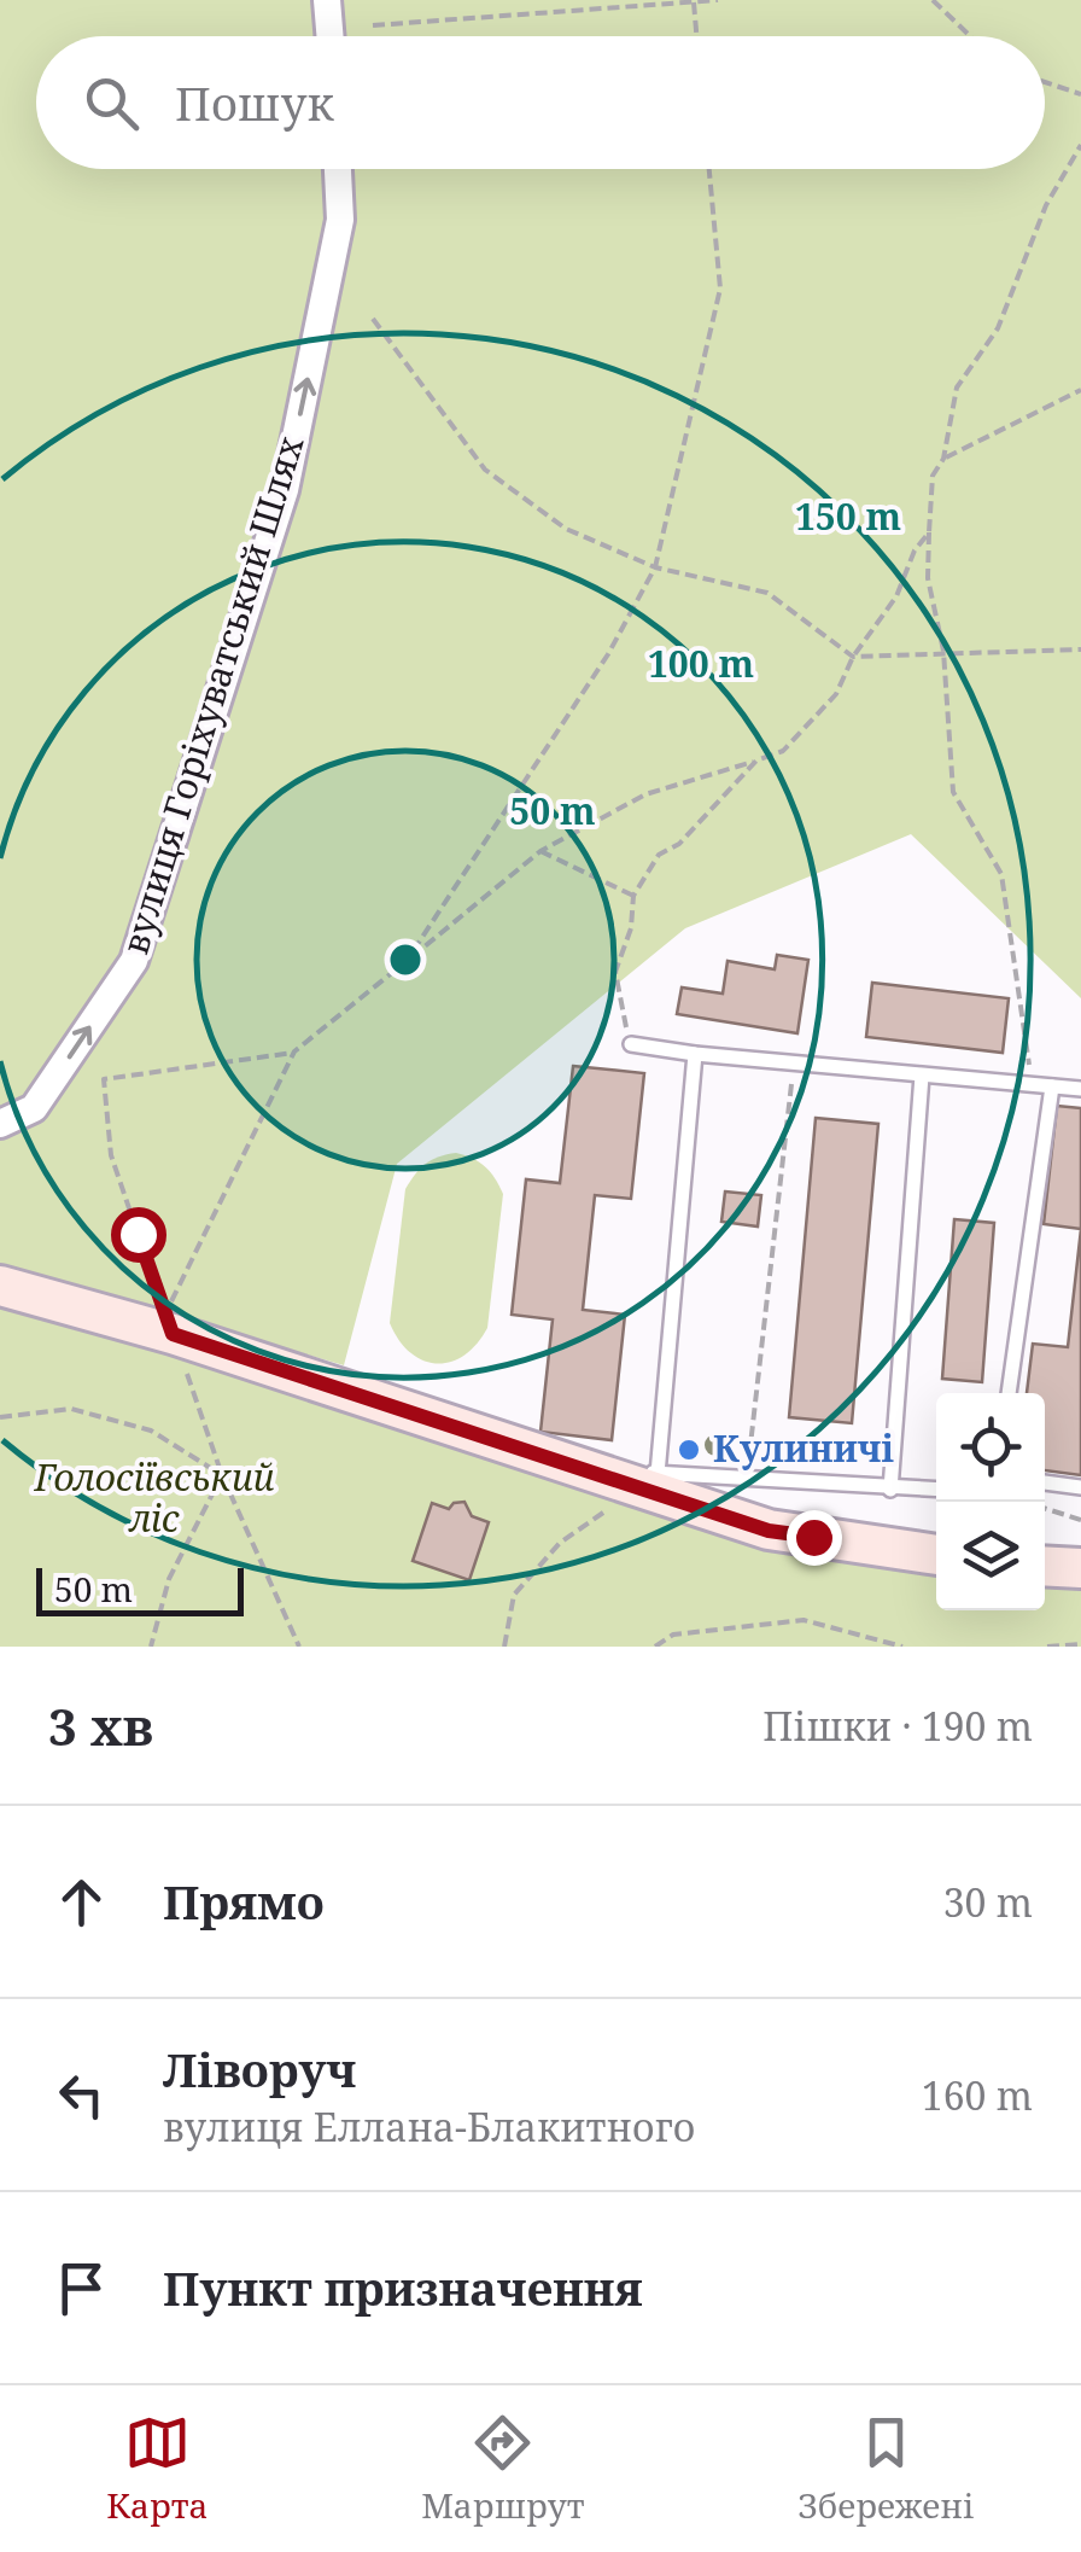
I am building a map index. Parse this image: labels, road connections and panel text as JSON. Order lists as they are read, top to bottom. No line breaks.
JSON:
{"streets":{"street":["вулиця Горіхуватський Шлях"]},"one_way":["вулиця Горіхуватський Шлях"],"parks":["Голосіївський ліс"],"places":["Кулиничі"],"scale_bar":"50 m","page":{"search":"Пошук","scale":"50 m","heading":["3 хв","Пішки · 190 m"],"list":[["Прямо","30 m"],["Ліворуч","вулиця Еллана-Блакитного","160 m"],"Пункт призначення"],"nav":["Карта","Маршрут","Збережені"]},"rings":["150 m","100 m","50 m"]}
